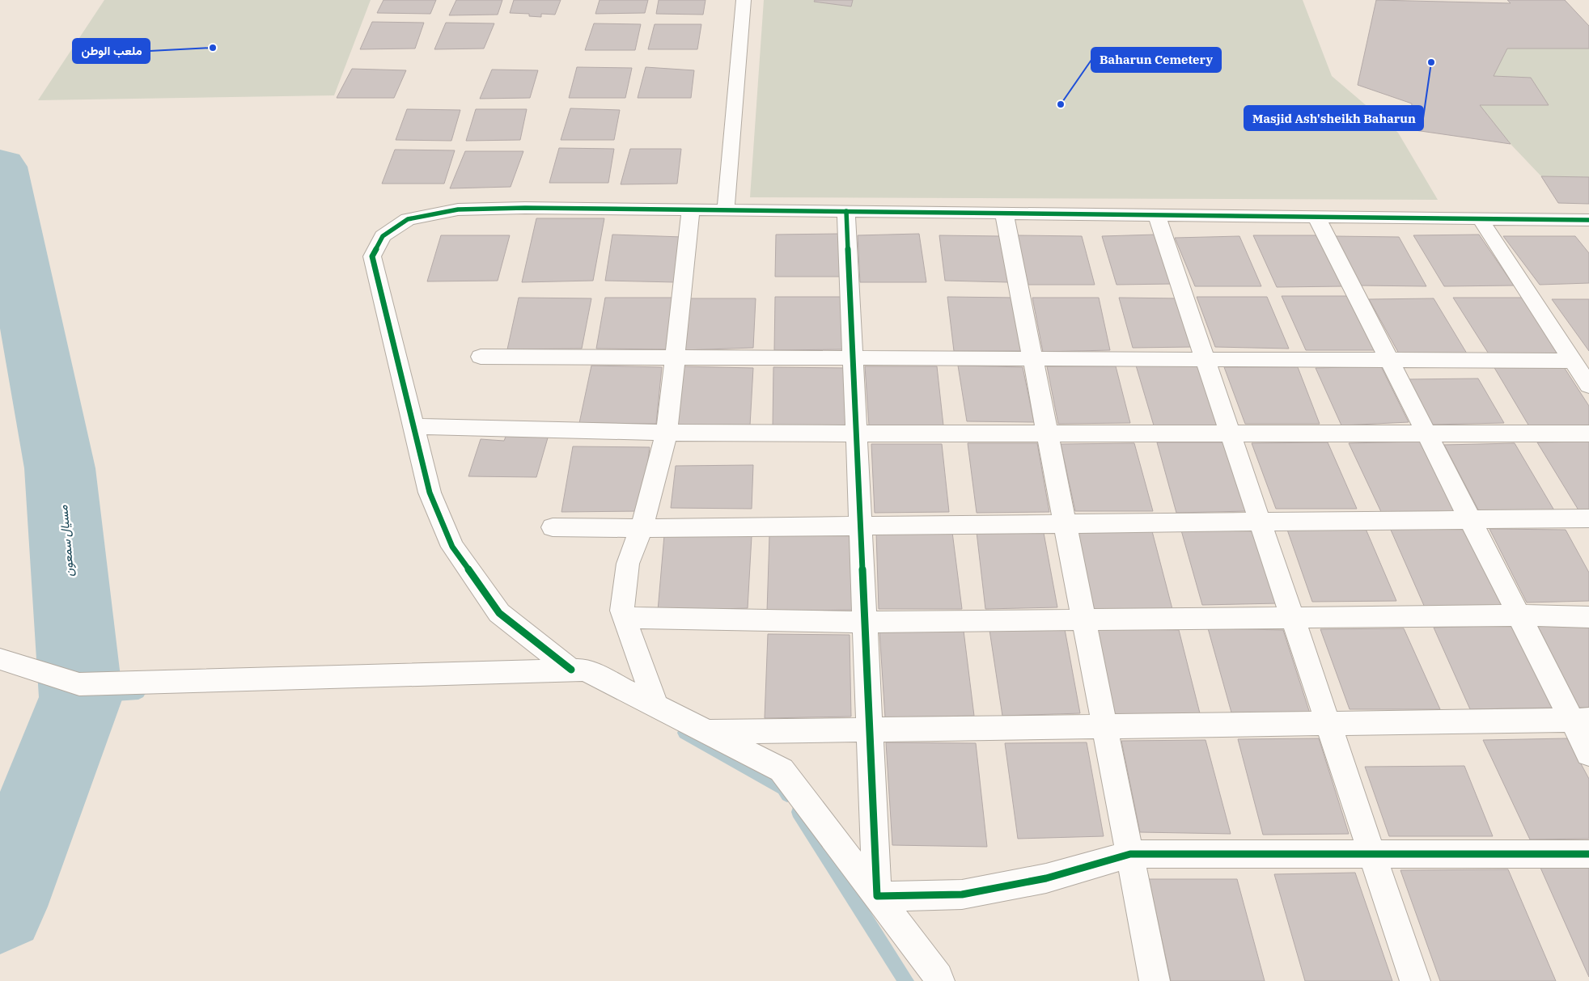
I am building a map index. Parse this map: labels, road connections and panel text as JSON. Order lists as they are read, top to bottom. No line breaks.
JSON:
{"water":["مسيال سمعون"],"places":["ملعب الوطن","Masjid Ash'sheikh Baharun","Baharun Cemetery"]}
